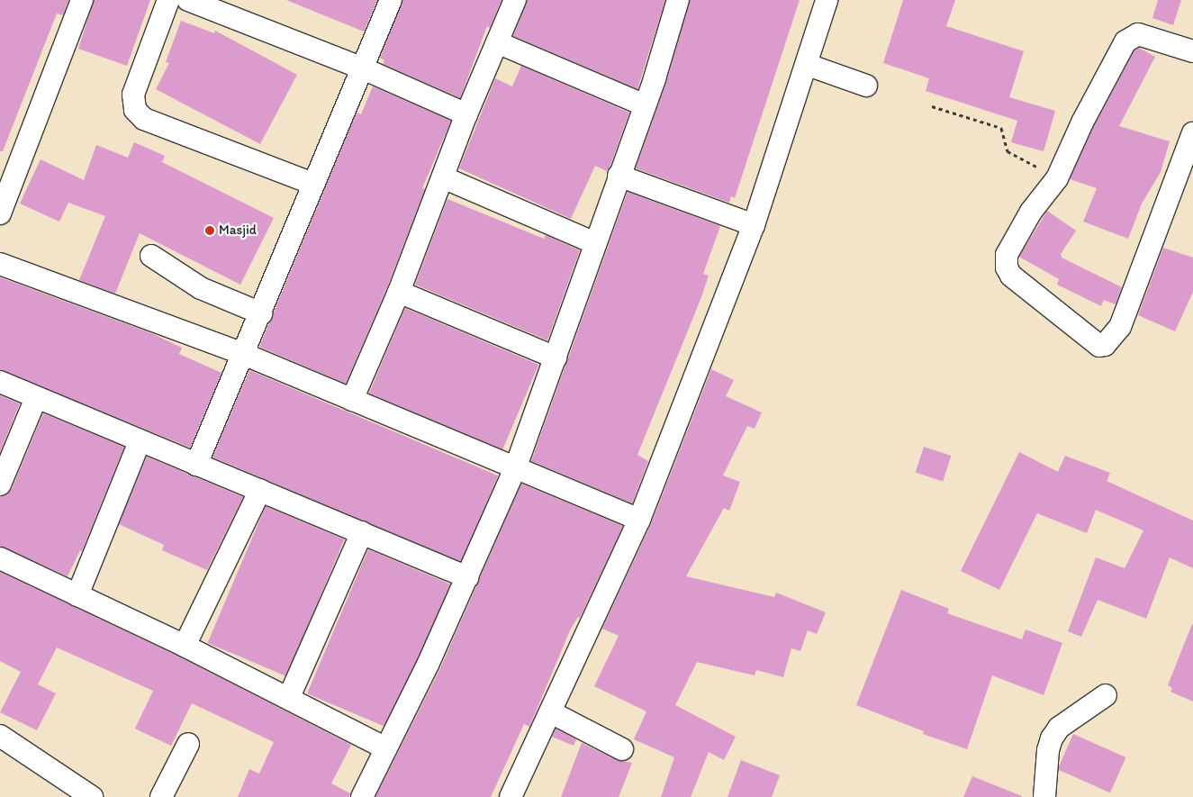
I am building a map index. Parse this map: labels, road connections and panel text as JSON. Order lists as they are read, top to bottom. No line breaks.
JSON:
{"places":["Masjid"]}
